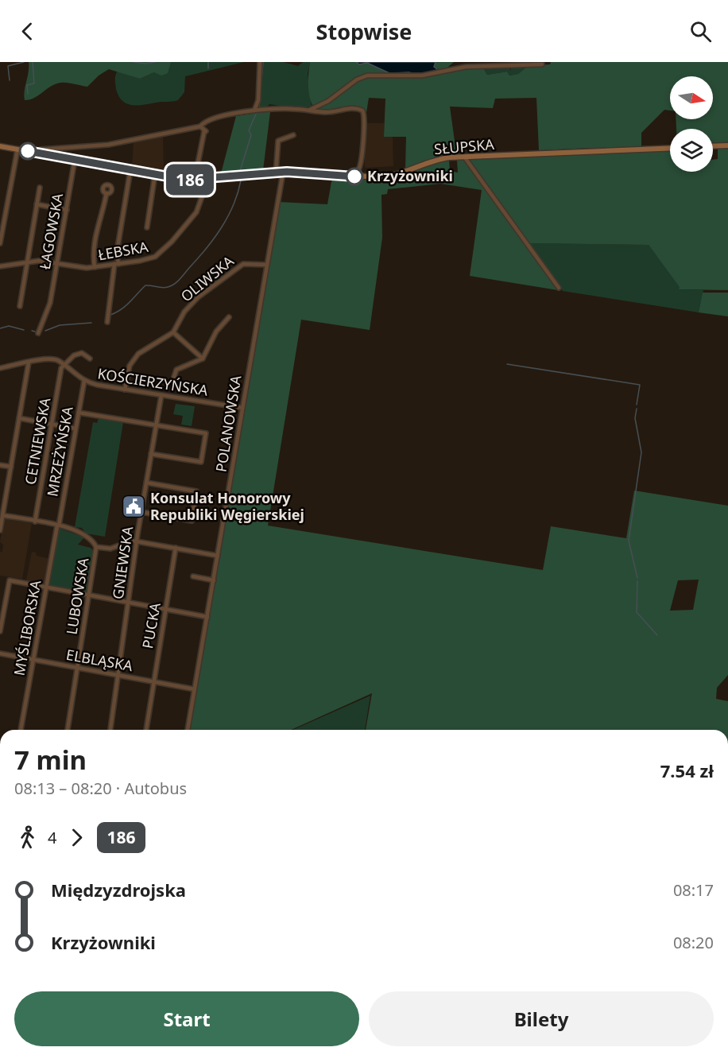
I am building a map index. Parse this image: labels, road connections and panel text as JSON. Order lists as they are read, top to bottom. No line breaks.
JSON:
{"streets":{"street":["SŁUPSKA","ŁAGOWSKA","ŁEBSKA","OLIWSKA","KOŚCIERZYŃSKA","POLANOWSKA","CETNIEWSKA","MRZEŻYŃSKA","GNIEWSKA","LUBOWSKA","PUCKA","MYŚLIBORSKA","ELBLĄSKA"]},"crossings":[["SŁUPSKA","ŁAGOWSKA"],["SŁUPSKA","ŁEBSKA"],["SŁUPSKA","POLANOWSKA"],["ŁAGOWSKA","ŁEBSKA"],["OLIWSKA","KOŚCIERZYŃSKA"],["OLIWSKA","POLANOWSKA"],["KOŚCIERZYŃSKA","POLANOWSKA"],["KOŚCIERZYŃSKA","CETNIEWSKA"],["KOŚCIERZYŃSKA","MRZEŻYŃSKA"],["KOŚCIERZYŃSKA","GNIEWSKA"],["POLANOWSKA","ELBLĄSKA"],["MRZEŻYŃSKA","MYŚLIBORSKA"],["GNIEWSKA","ELBLĄSKA"],["LUBOWSKA","ELBLĄSKA"],["PUCKA","ELBLĄSKA"],["MYŚLIBORSKA","ELBLĄSKA"]],"places":{"other":["Krzyżowniki"],"public building":["Konsulat Honorowy Republiki Węgierskiej"]},"lines":["bus line 186"],"north":"right","page":{"header":"Stopwise","on_map":"186","heading":["7 min","08:13 – 08:20 · Autobus","7.54 zł"],"legs":["4","186"],"list":[{"name":"Międzyzdrojska","value":"08:17"},{"name":"Krzyżowniki","value":"08:20"}],"buttons":["Start","Bilety"]}}
